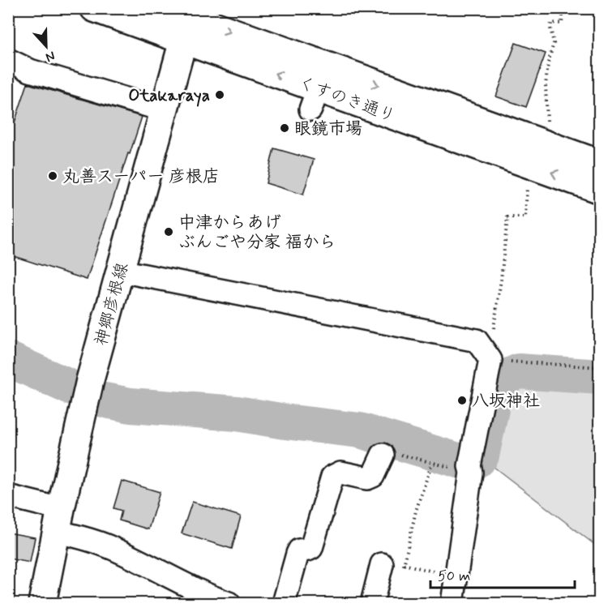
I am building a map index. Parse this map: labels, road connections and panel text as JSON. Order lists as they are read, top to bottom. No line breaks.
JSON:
{"streets":{"main road":["くすのき通り","神郷彦根線"]},"crossings":[["くすのき通り","神郷彦根線"]],"places":["Otakaraya","眼鏡市場","丸善スーパー 彦根店","中津からあげ ぶんごや分家 福から","八坂神社"],"scale_bar":"50 m","north":"bottom"}
